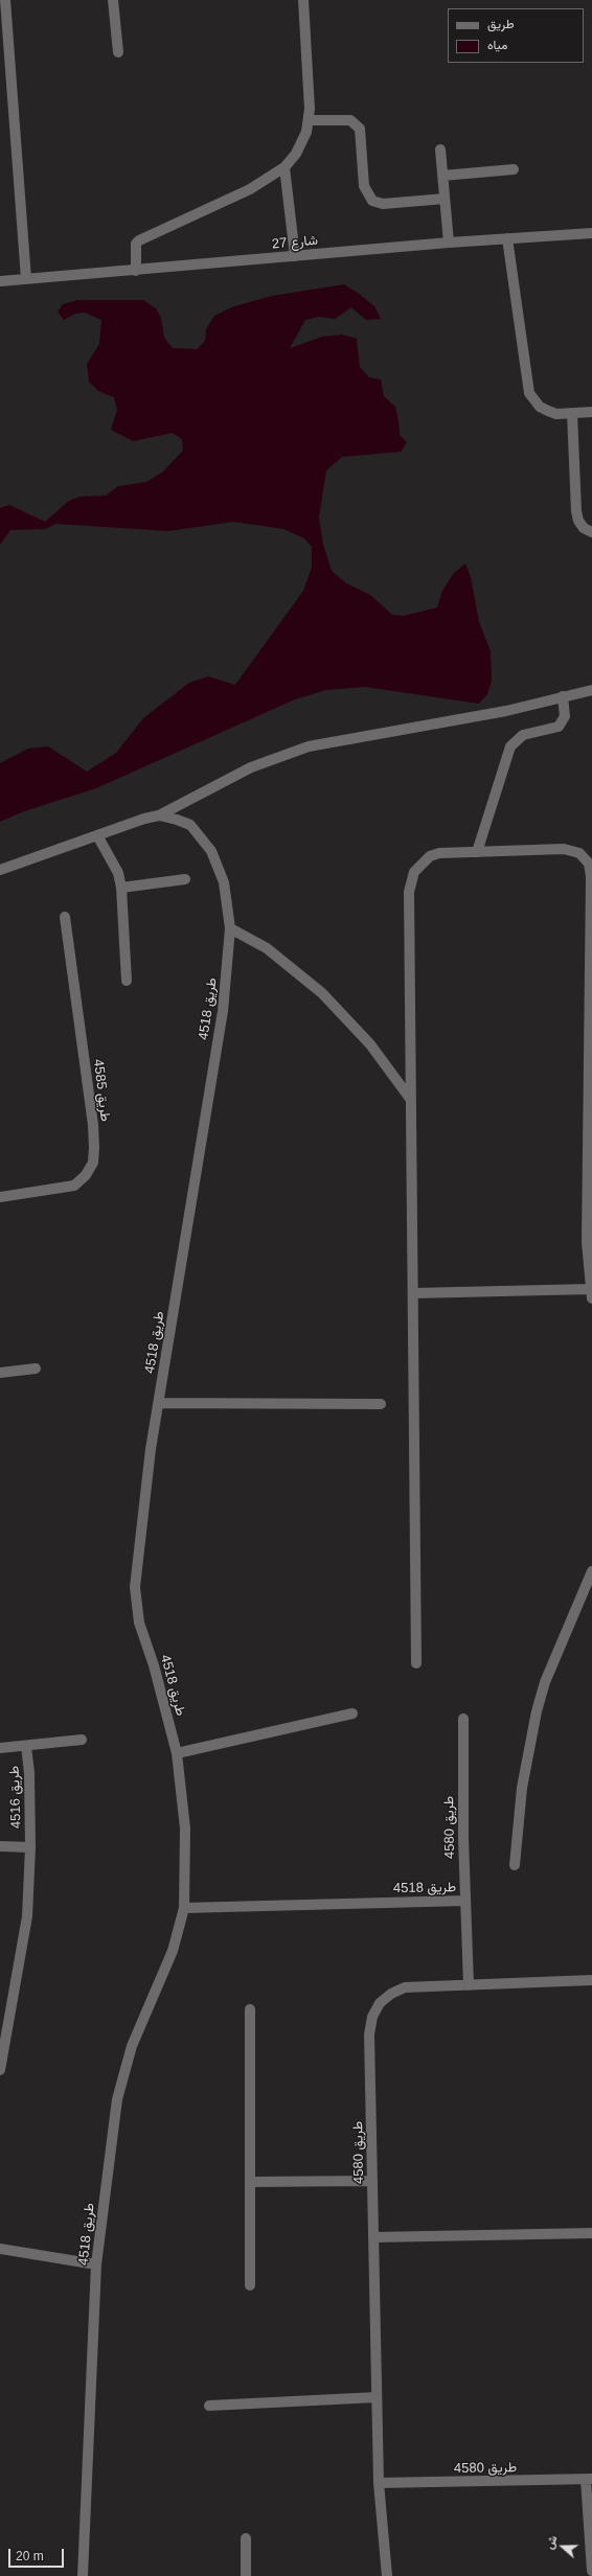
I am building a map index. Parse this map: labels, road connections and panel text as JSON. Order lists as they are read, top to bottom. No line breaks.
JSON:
{"streets":{"street":["شارع 27","طريق 4518","طريق 4585","طريق 4516","طريق 4580"]},"crossings":[["طريق 4518","طريق 4580"]],"legend":["طريق","مياه"],"scale_bar":"20 m","north":"left"}
